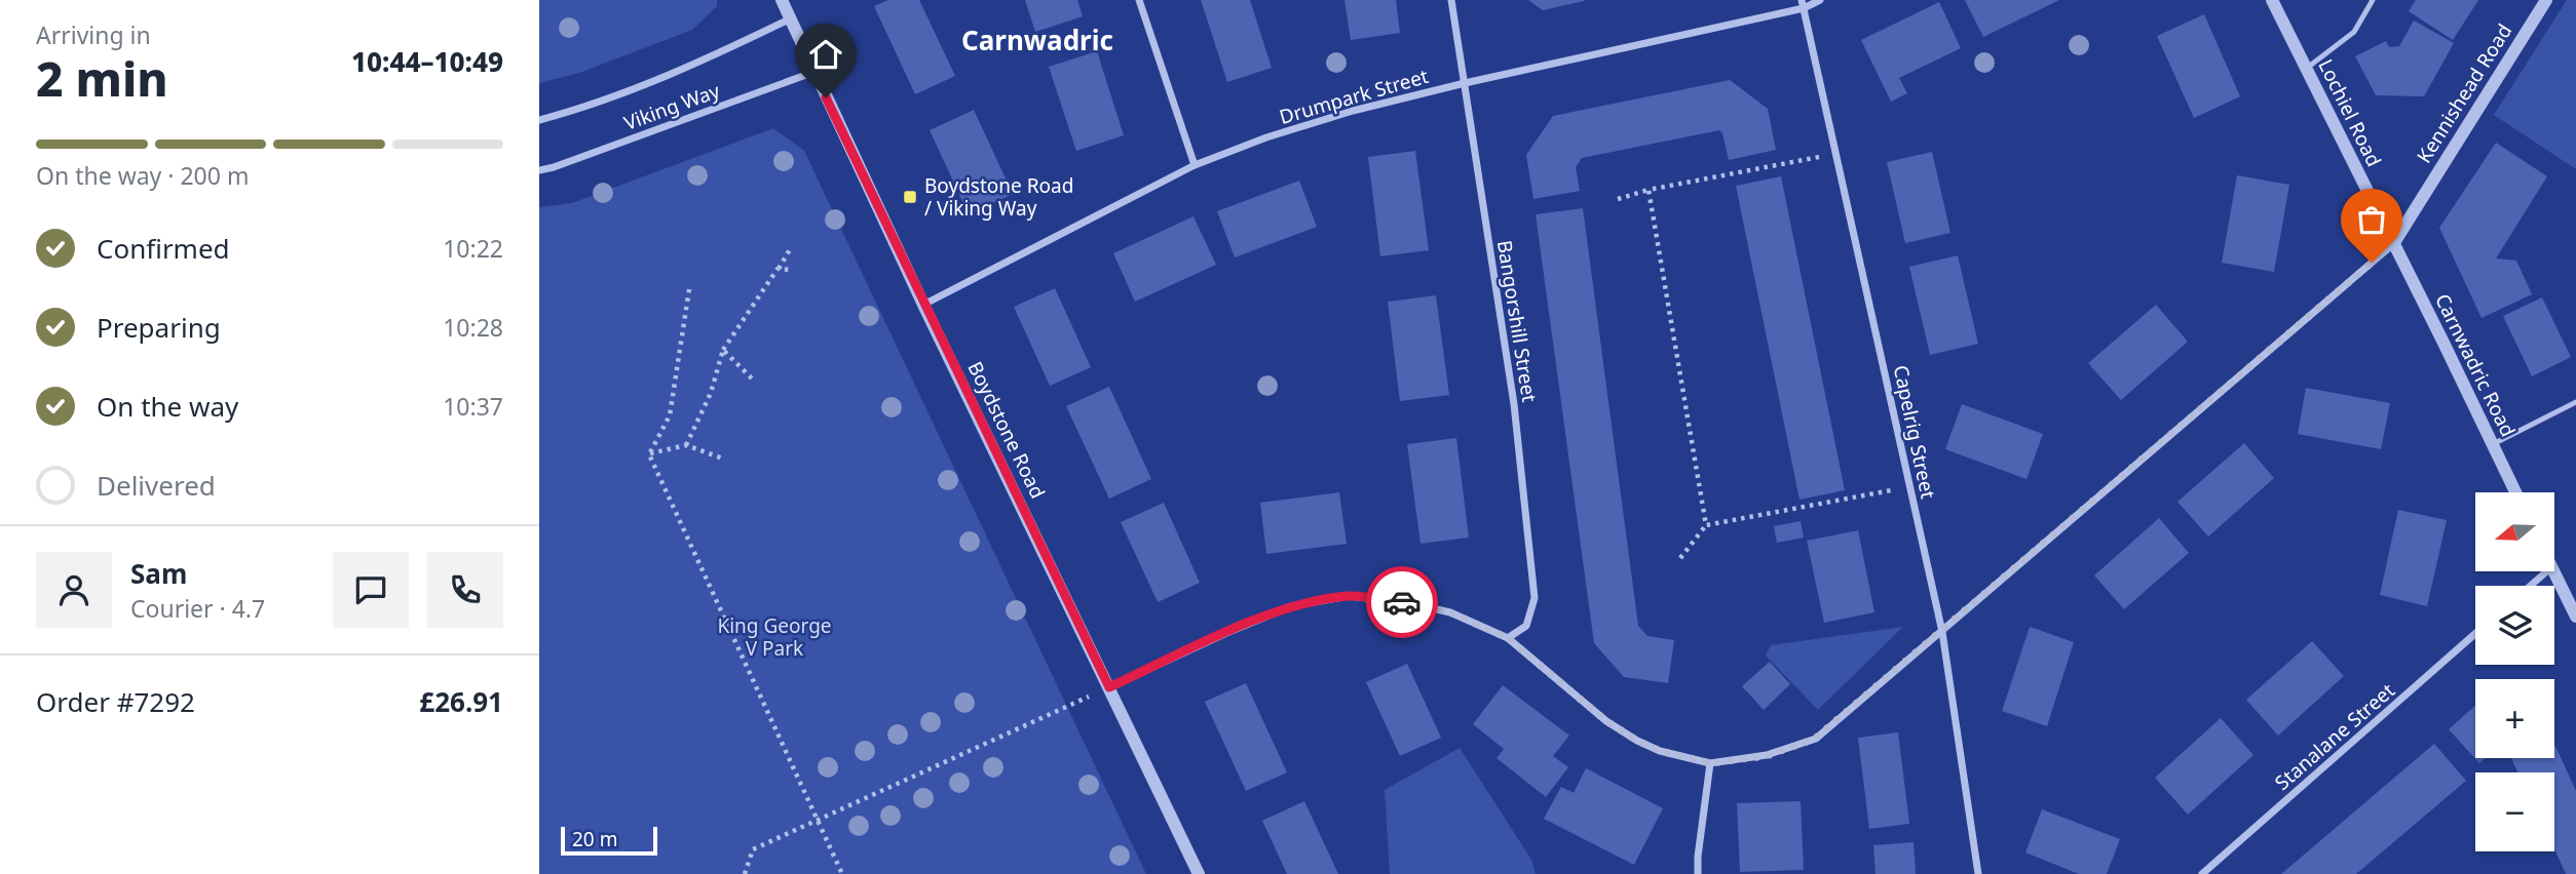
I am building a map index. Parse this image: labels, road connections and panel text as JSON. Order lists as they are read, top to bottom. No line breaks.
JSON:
{"streets":{"street":["Kennishead Road","Drumpark Street","Viking Way","Lochiel Road","Bangorshill Street","Carnwadric Road","Boydstone Road","Capelrig Street","Stanalane Street"]},"crossings":[["Kennishead Road","Lochiel Road"],["Kennishead Road","Carnwadric Road"],["Drumpark Street","Bangorshill Street"],["Drumpark Street","Boydstone Road"],["Drumpark Street","Capelrig Street"],["Viking Way","Boydstone Road"],["Lochiel Road","Carnwadric Road"]],"districts":["Carnwadric"],"parks":["King George V Park"],"places":{"transit":["Boydstone Road / Viking Way"]},"scale_bar":"20 m","north":"left","page":{"heading":["2 min","Arriving in","10:44–10:49"],"panel":["Sam","Courier · 4.7","Order #7292","£26.91"],"bar":"On the way · 200 m","list":[["Confirmed","10:22"],["Preparing","10:28"],["On the way","10:37"],"Delivered"],"map_buttons":["+","−"],"scale":"20 m"}}
